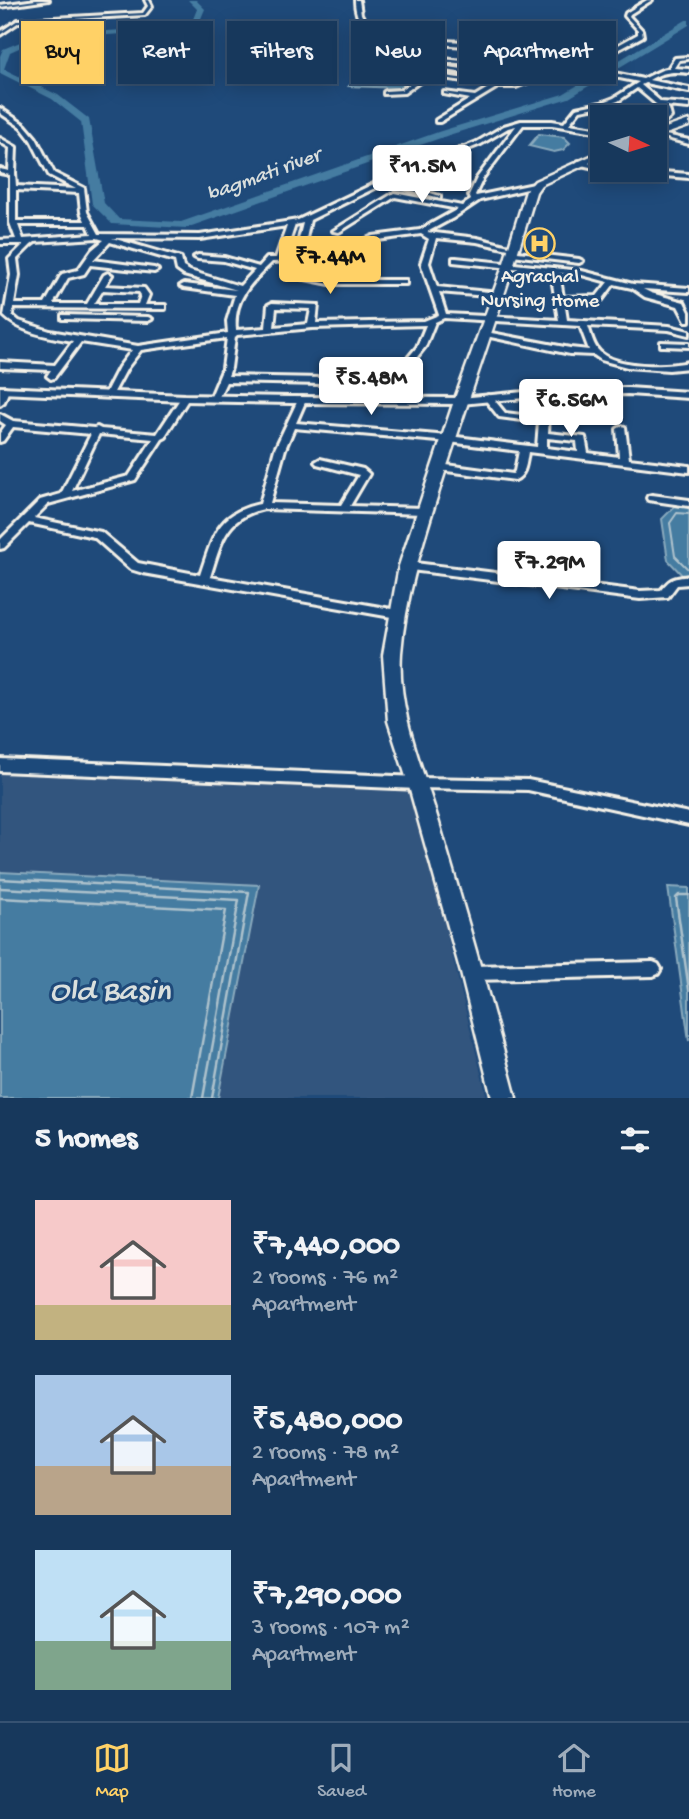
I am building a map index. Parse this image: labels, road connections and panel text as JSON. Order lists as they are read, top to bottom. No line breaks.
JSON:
{"water":["bagmati river","Old Basin"],"places":{"hospital":["Agrachal Nursing Home"]},"north":"right","page":{"chip":["Buy","Rent","Filters","New","Apartment"],"price":["₹11.5M","₹7.44M","₹5.48M","₹6.56M","₹7.29M"],"heading":"5 homes","list":[{"name":"₹7,440,000","note":"2 rooms · 76 m² · Apartment"},{"name":"₹5,480,000","note":"2 rooms · 78 m² · Apartment"},{"name":"₹7,290,000","note":"3 rooms · 107 m² · Apartment"}],"tabs":["Map","Saved","Home"]}}
